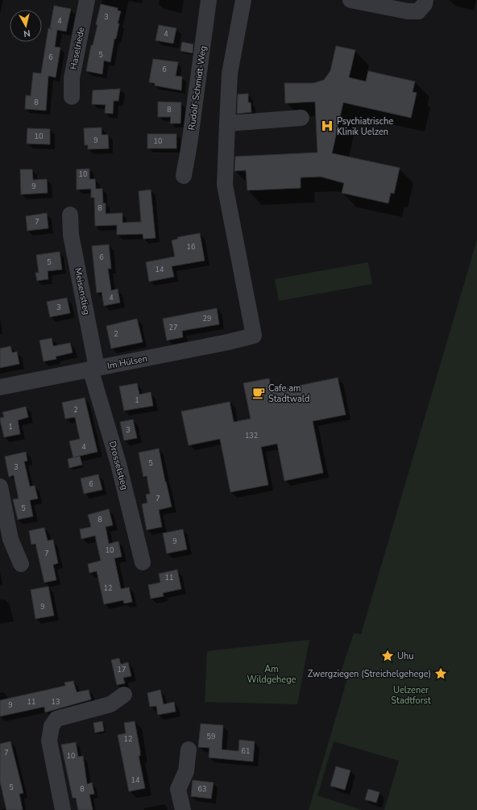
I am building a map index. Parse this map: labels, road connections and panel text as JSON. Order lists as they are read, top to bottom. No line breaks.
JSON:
{"streets":{"street":["Haselriede","Rudolf-Schmidt-Weg","Meisenstieg","Im Hülsen","Drosselstieg"]},"crossings":[["Meisenstieg","Im Hülsen"],["Meisenstieg","Drosselstieg"],["Im Hülsen","Drosselstieg"]],"parks":["Am Wildgehege","Uelzener Stadtforst"],"places":{"hospital":["Psychiatrische Klinik Uelzen"],"cafe":["Cafe am Stadtwald"],"place":["Uhu","Zwergziegen (Streichelgehege)"]},"house_numbers":["3","4","4","5","6","6","8","8","10","9","10","10","9","8","7","16","6","5","14","4","3","29","27","2","1","2","1","3","132","4","5","3","6","7","5","8","9","10","7","11","12","9","17","11","13","9","59","12","61","7","10","14","5","8","63"],"north":"bottom"}
